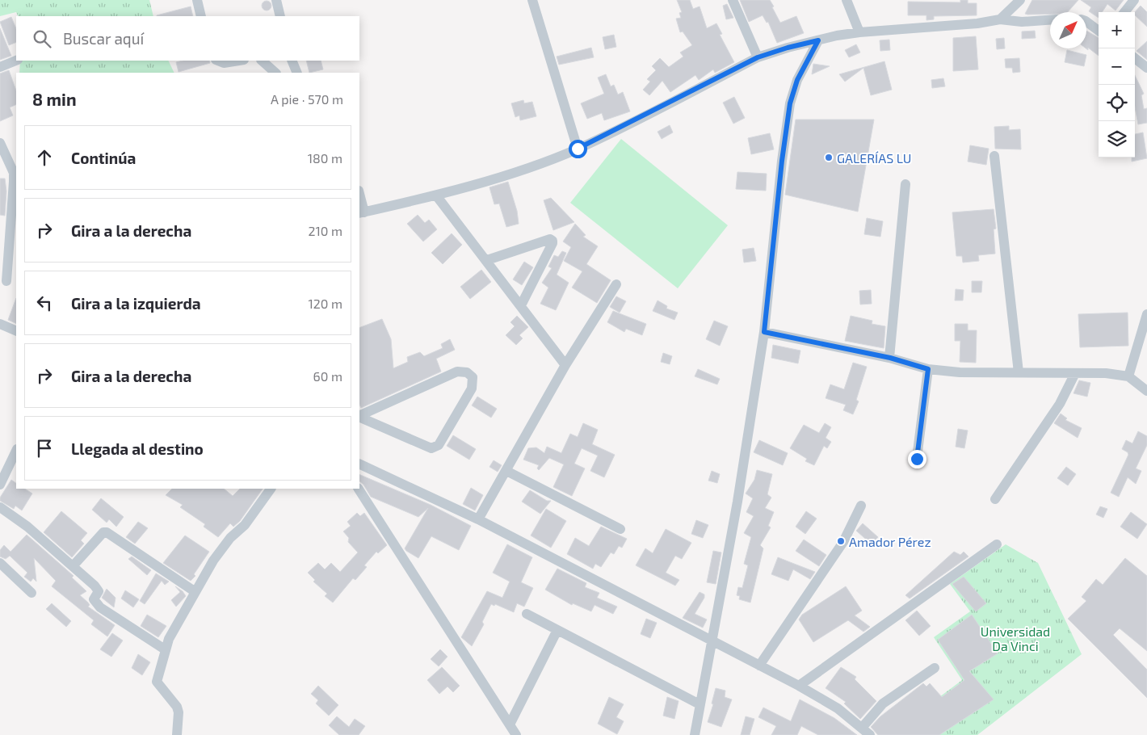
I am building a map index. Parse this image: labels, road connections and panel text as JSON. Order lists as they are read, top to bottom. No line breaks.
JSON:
{"parks":["Universidad Da Vinci"],"places":["GALERÍAS LU","Amador Pérez"],"north":"top right","page":{"map_buttons":["+","−"],"search":"Buscar aquí","heading":["8 min","A pie · 570 m"],"list":[["Continúa","180 m"],["Gira a la derecha","210 m"],["Gira a la izquierda","120 m"],["Gira a la derecha","60 m"],"Llegada al destino"]}}
